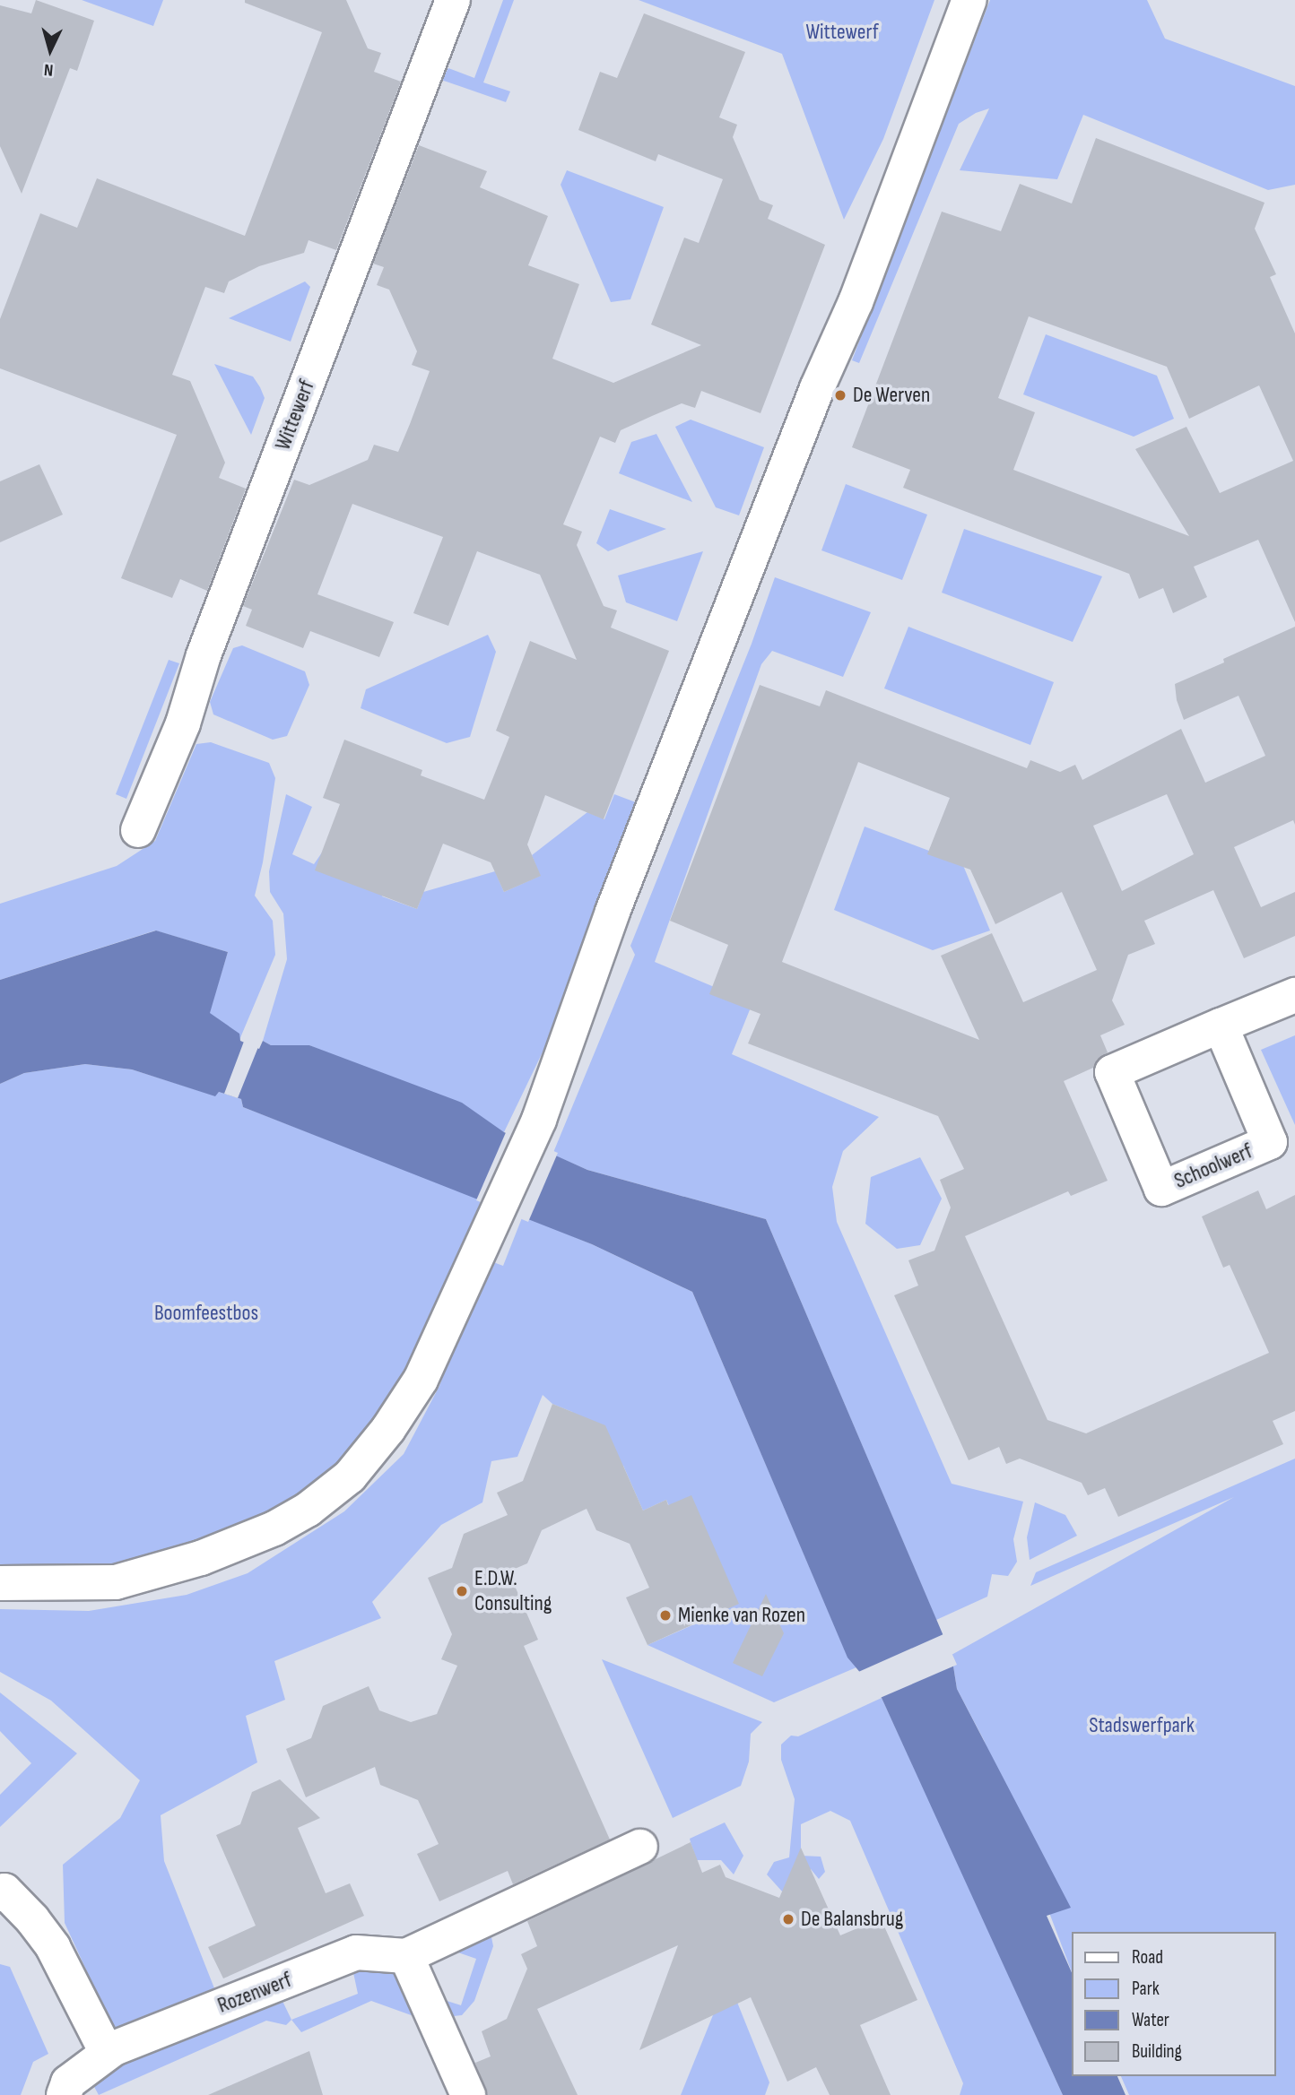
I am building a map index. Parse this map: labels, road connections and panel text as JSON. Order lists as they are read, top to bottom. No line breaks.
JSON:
{"streets":{"street":["Wittewerf","Schoolwerf","Rozenwerf"]},"parks":["Wittewerf","Boomfeestbos","Stadswerfpark"],"places":["De Werven","E.D.W. Consulting","Mienke van Rozen","De Balansbrug"],"legend":["Road","Park","Water","Building"],"north":"bottom"}
